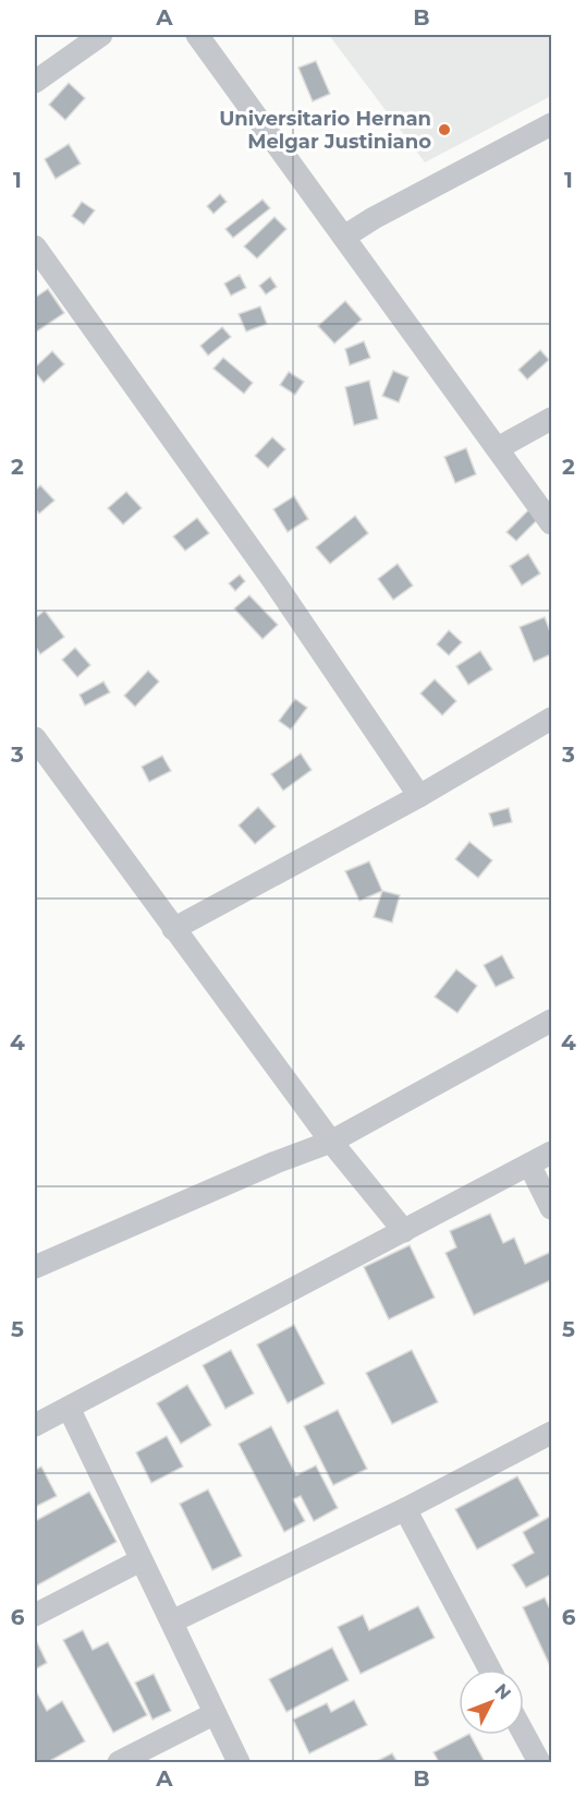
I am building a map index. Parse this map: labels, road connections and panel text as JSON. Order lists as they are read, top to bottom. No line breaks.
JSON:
{"places":["Universitario Hernan Melgar Justiniano"],"north":"top right","grid":{"columns":["A","B"],"rows":["1","2","3","4","5","6"]}}
